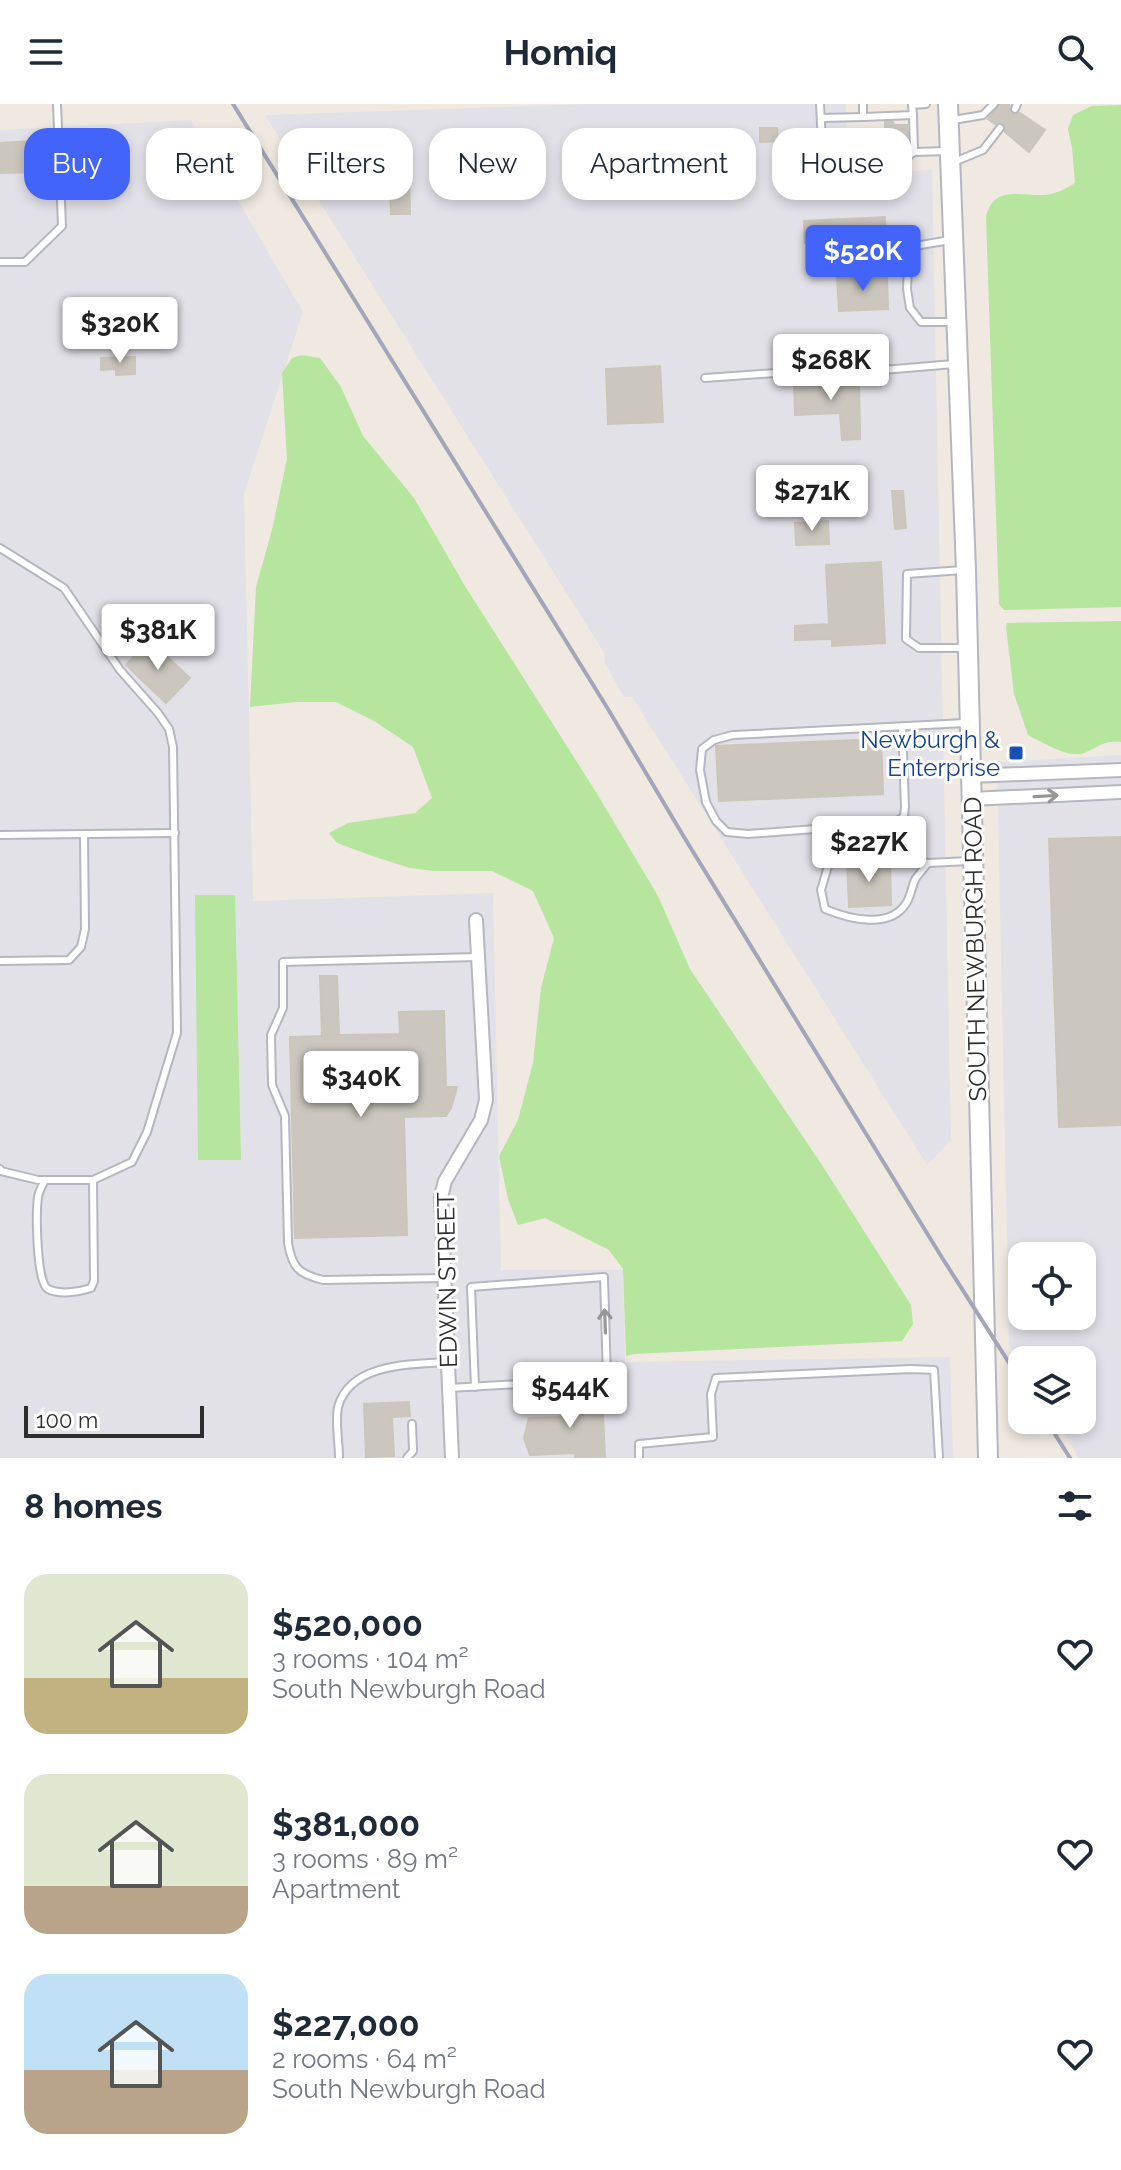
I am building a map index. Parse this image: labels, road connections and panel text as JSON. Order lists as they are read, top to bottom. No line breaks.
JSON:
{"streets":{"main road":["SOUTH NEWBURGH ROAD"],"street":["EDWIN STREET"]},"places":{"transit":["Newburgh & Enterprise"]},"scale_bar":"100 m","page":{"header":"Homiq","chip":["Buy","Rent","Filters","New","Apartment","House"],"price":["$520K","$320K","$268K","$271K","$381K","$227K","$340K","$544K"],"scale":"100 m","heading":"8 homes","list":[{"name":"$520,000","note":"3 rooms · 104 m² · South Newburgh Road"},{"name":"$381,000","note":"3 rooms · 89 m² · Apartment"},{"name":"$227,000","note":"2 rooms · 64 m² · South Newburgh Road"}]}}
